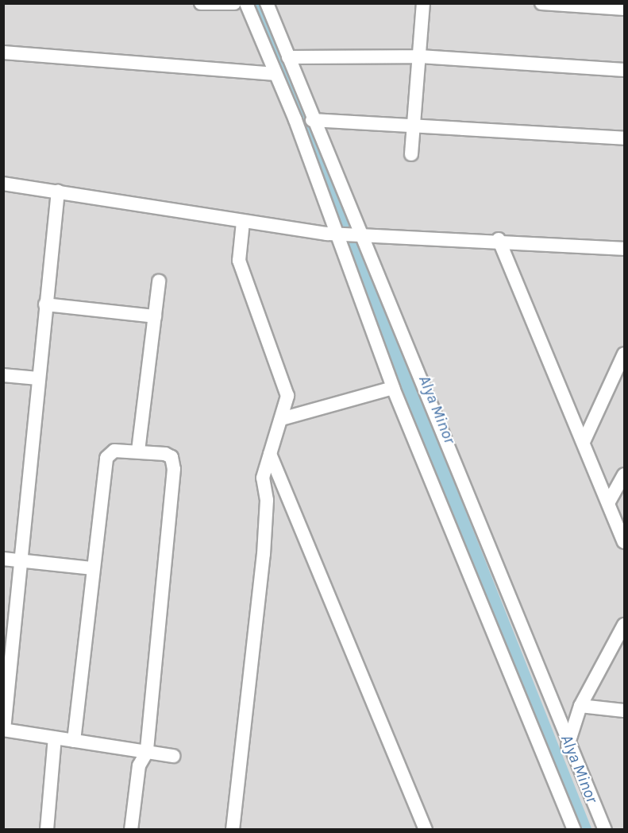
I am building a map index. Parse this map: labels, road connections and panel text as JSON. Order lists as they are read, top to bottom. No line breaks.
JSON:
{"water":["Alya Minor"]}
